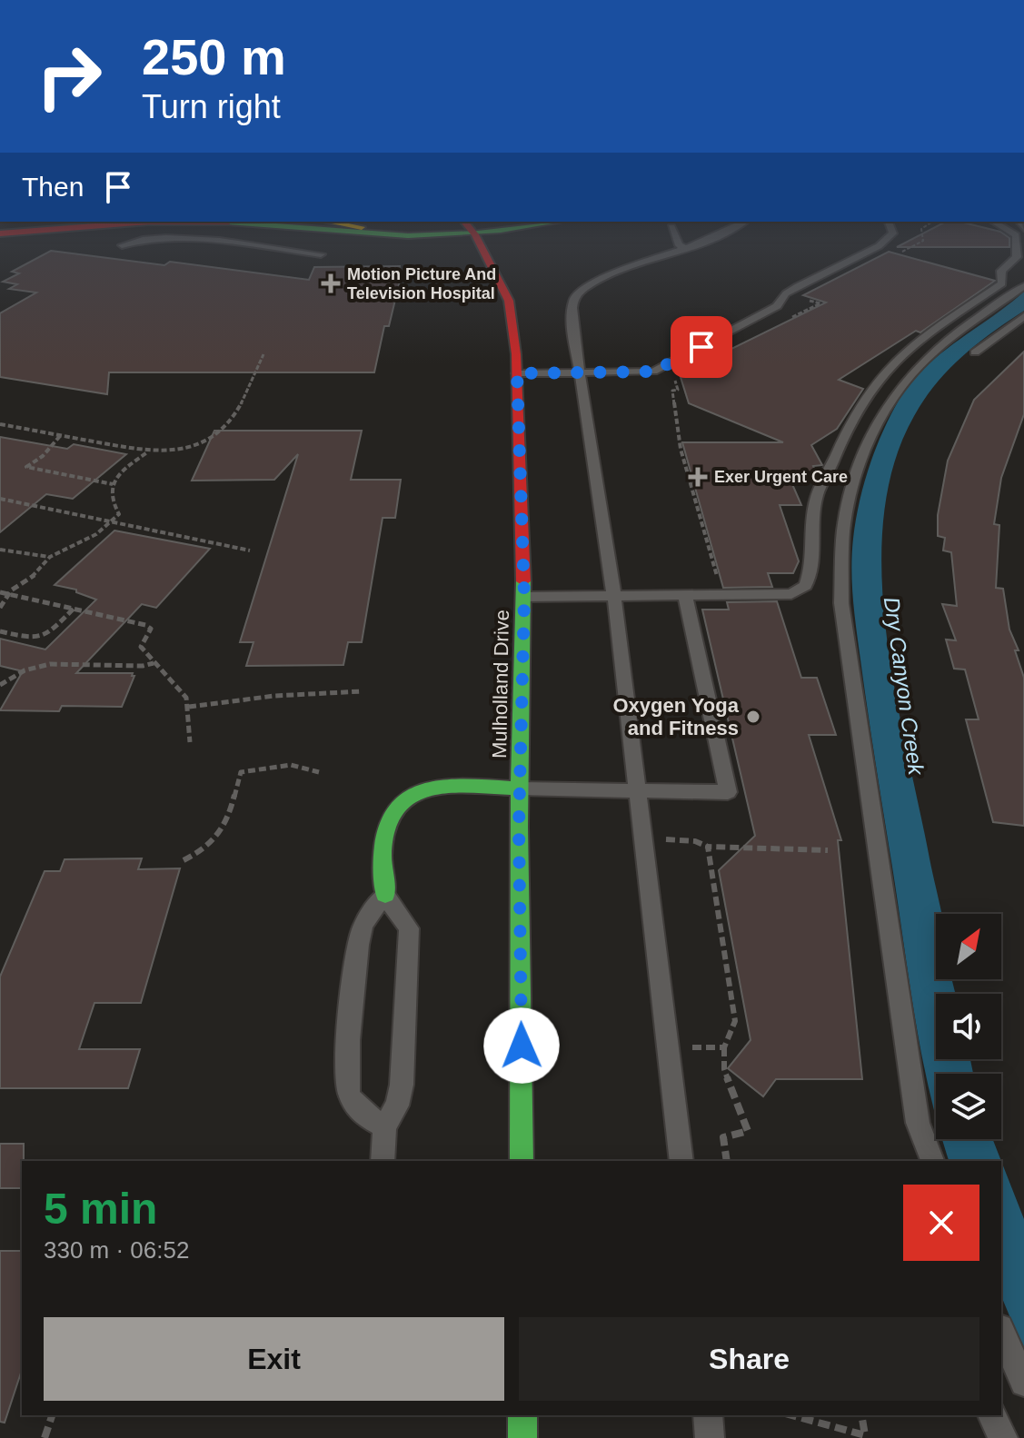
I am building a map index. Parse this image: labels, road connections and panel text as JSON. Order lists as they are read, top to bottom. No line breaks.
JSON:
{"streets":{"main road":["Mulholland Drive"]},"water":["Dry Canyon Creek"],"places":{"health":["Motion Picture And Television Hospital","Exer Urgent Care"],"other":["Oxygen Yoga and Fitness"]},"north":"top right","page":{"turn":["250 m","Turn right"],"then":"Then","heading":["5 min","330 m · 06:52"],"buttons":["Exit","Share"]}}
